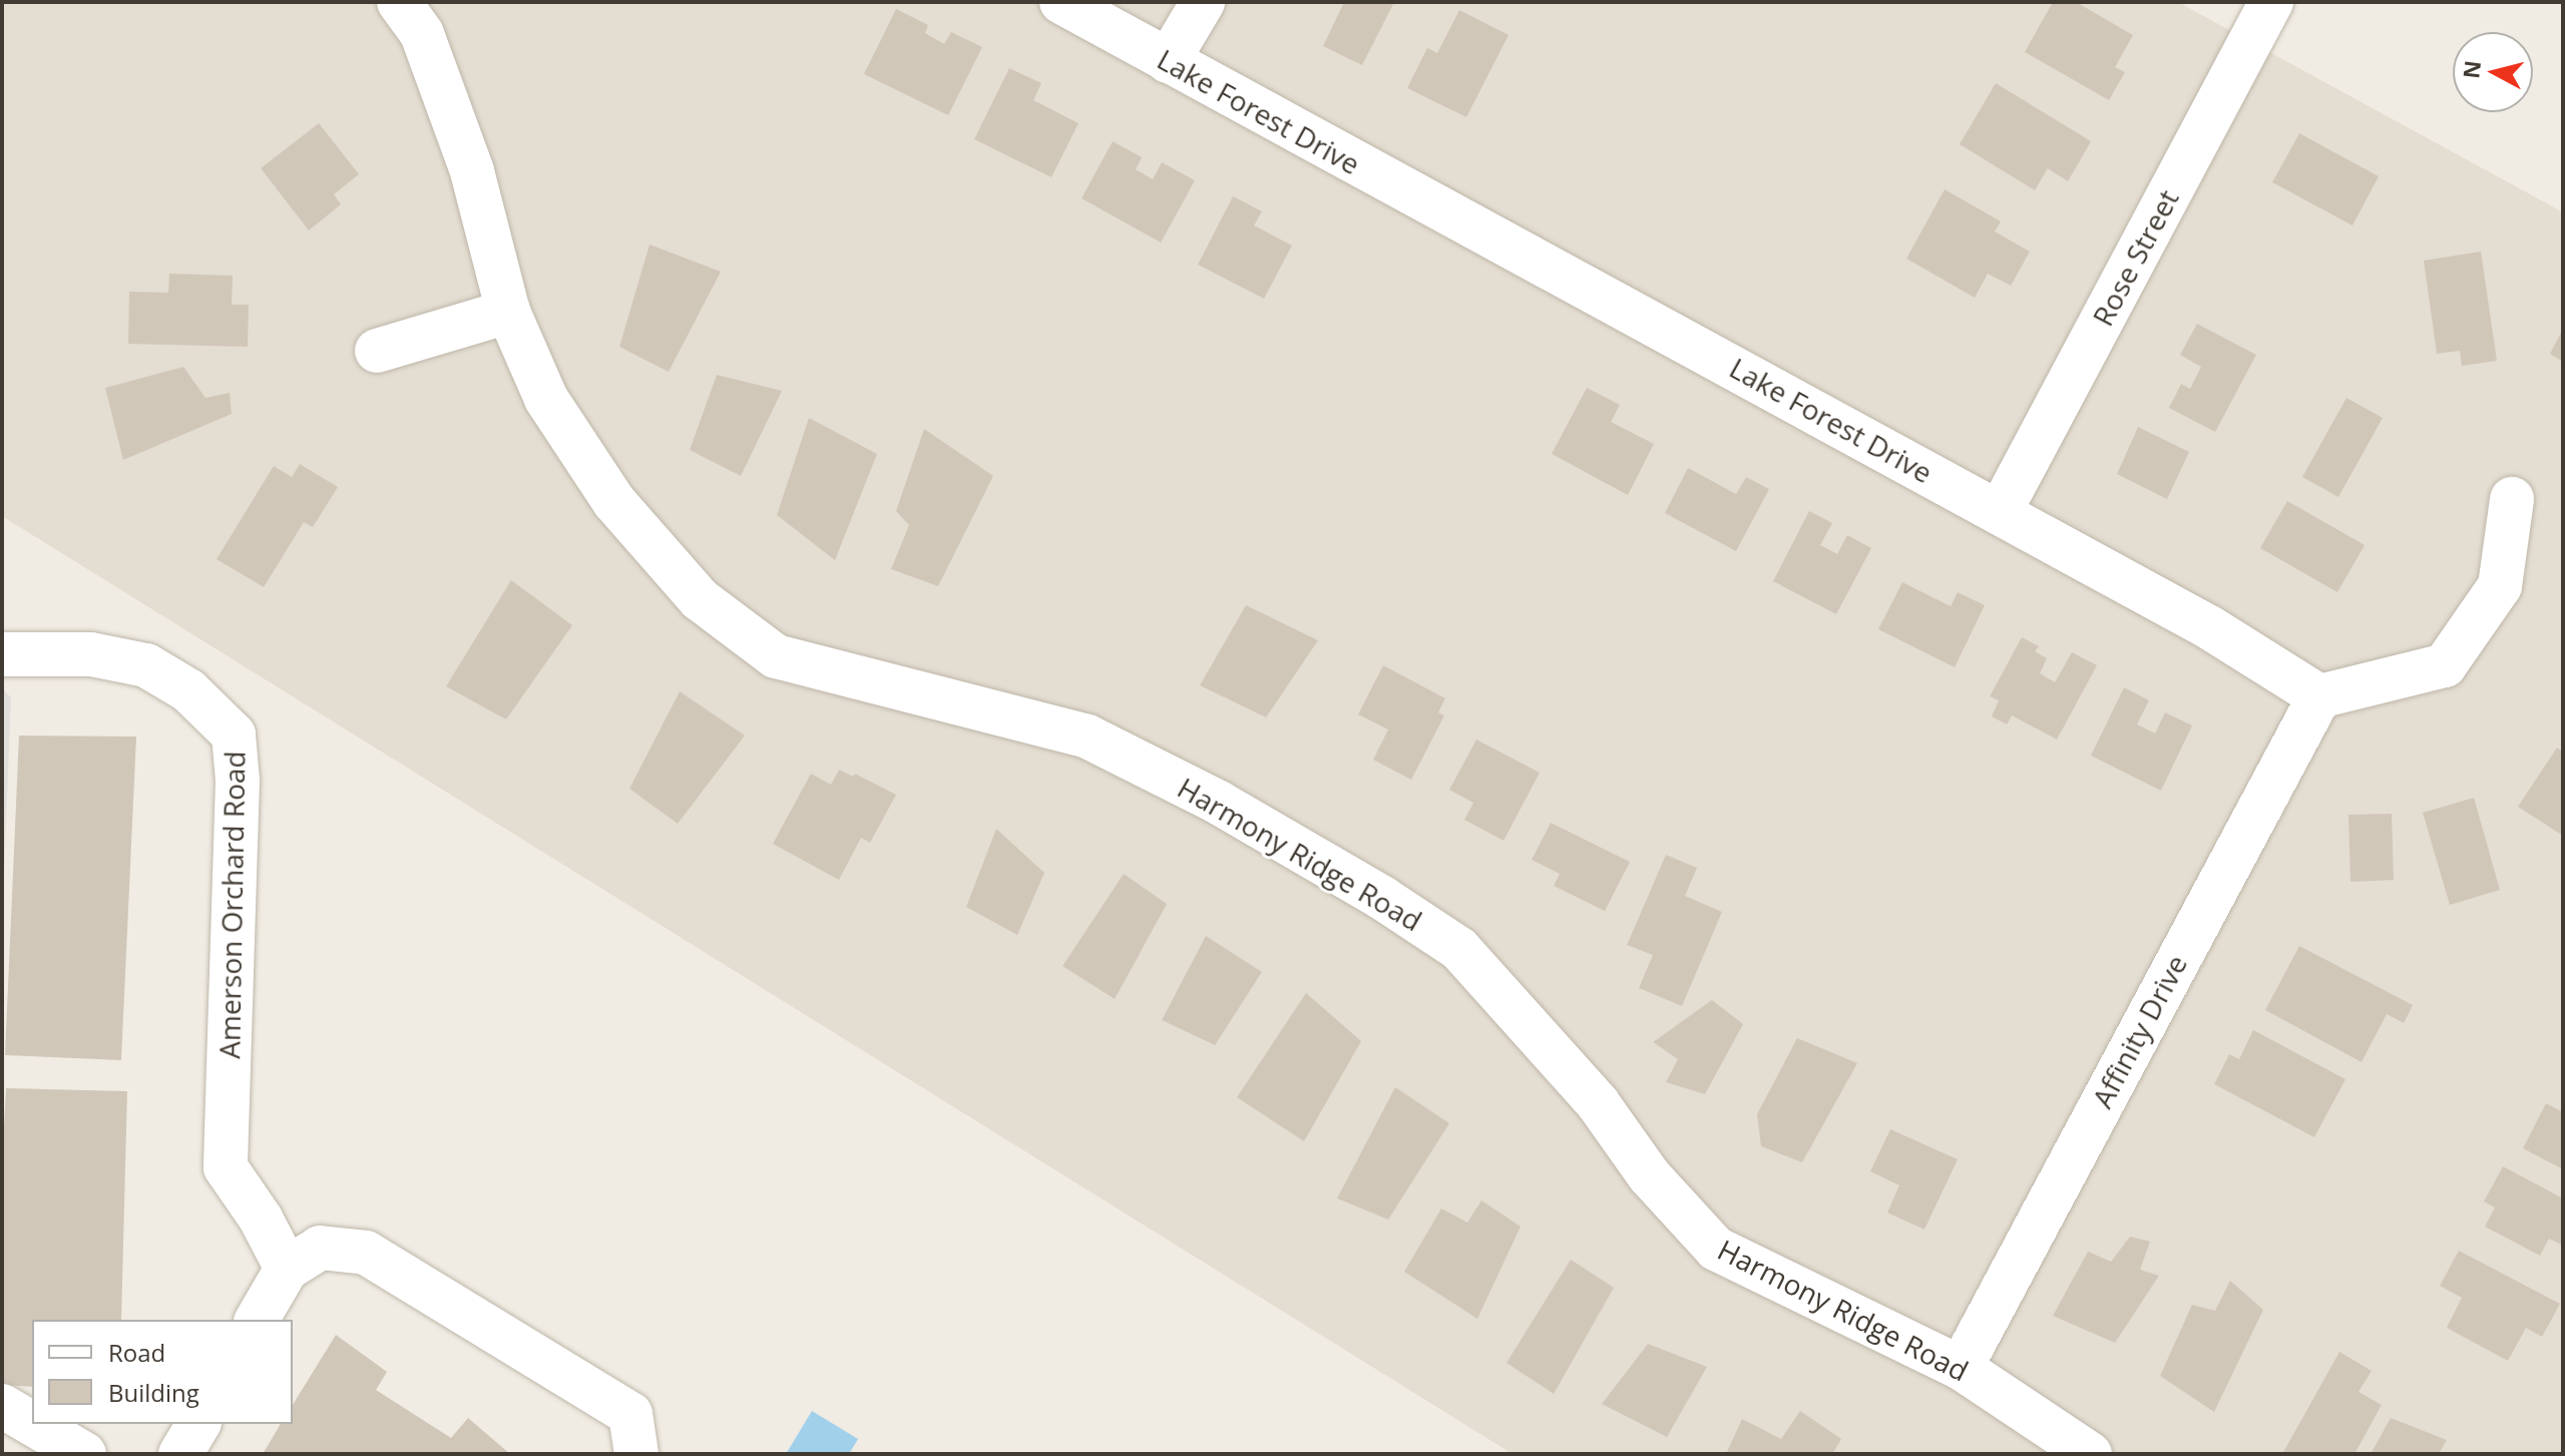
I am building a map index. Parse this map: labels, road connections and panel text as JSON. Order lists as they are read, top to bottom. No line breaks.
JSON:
{"streets":{"street":["Lake Forest Drive","Rose Street","Harmony Ridge Road","Amerson Orchard Road","Affinity Drive"]},"crossings":[["Lake Forest Drive","Rose Street"],["Lake Forest Drive","Affinity Drive"],["Harmony Ridge Road","Affinity Drive"]],"legend":["Road","Building"],"north":"left"}
